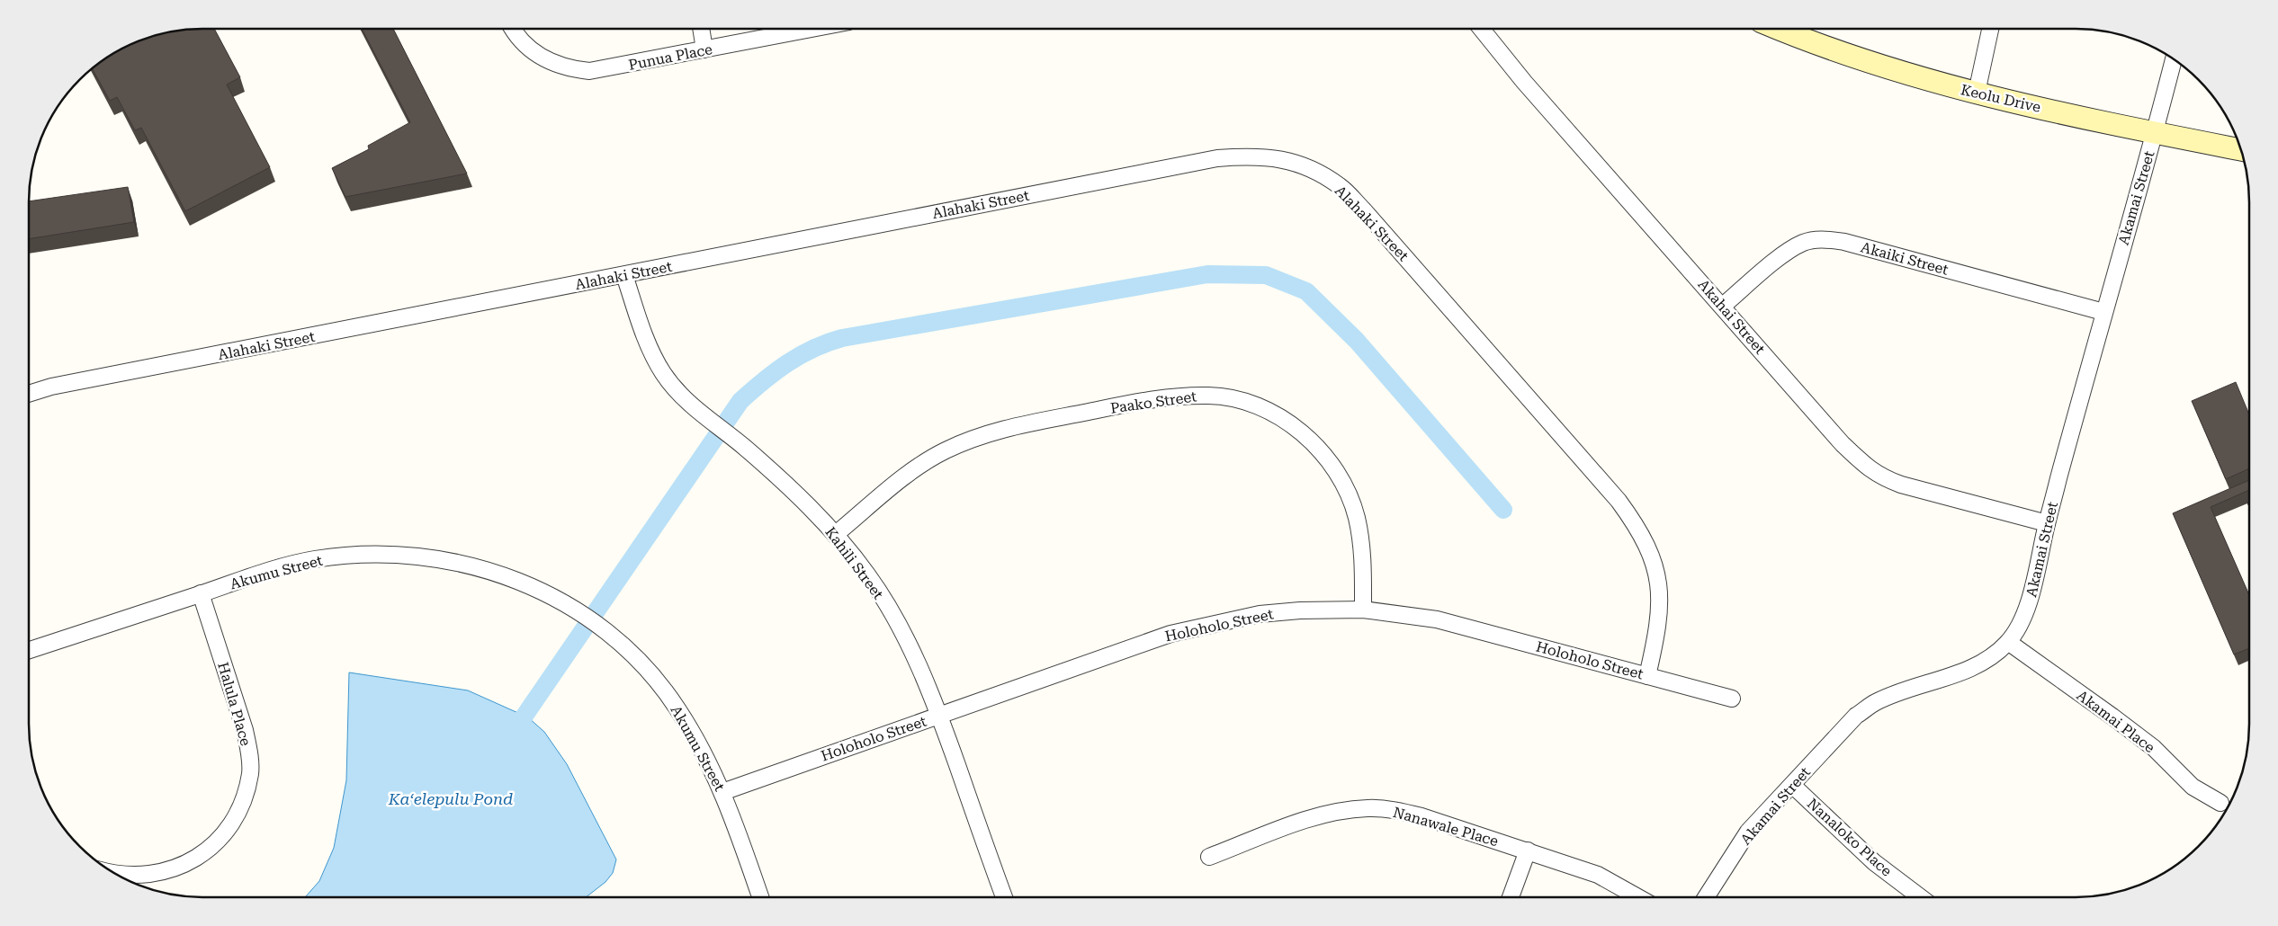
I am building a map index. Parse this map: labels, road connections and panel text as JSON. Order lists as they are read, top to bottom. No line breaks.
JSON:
{"streets":{"main road":["Keolu Drive"],"street":["Punua Place","Akamai Street","Alahaki Street","Akaiki Street","Akahai Street","Paako Street","Kahili Street","Akumu Street","Holoholo Street","Halula Place","Akamai Place","Nanawale Place","Nanaloko Place"]},"crossings":[["Keolu Drive","Akamai Street"],["Akamai Street","Akaiki Street"],["Akamai Street","Akahai Street"],["Akamai Street","Akamai Place"],["Akamai Street","Nanaloko Place"],["Alahaki Street","Kahili Street"],["Alahaki Street","Holoholo Street"],["Akaiki Street","Akahai Street"],["Paako Street","Kahili Street"],["Paako Street","Holoholo Street"],["Kahili Street","Holoholo Street"],["Akumu Street","Holoholo Street"],["Akumu Street","Halula Place"]],"water":["Kaʻelepulu Pond"]}
